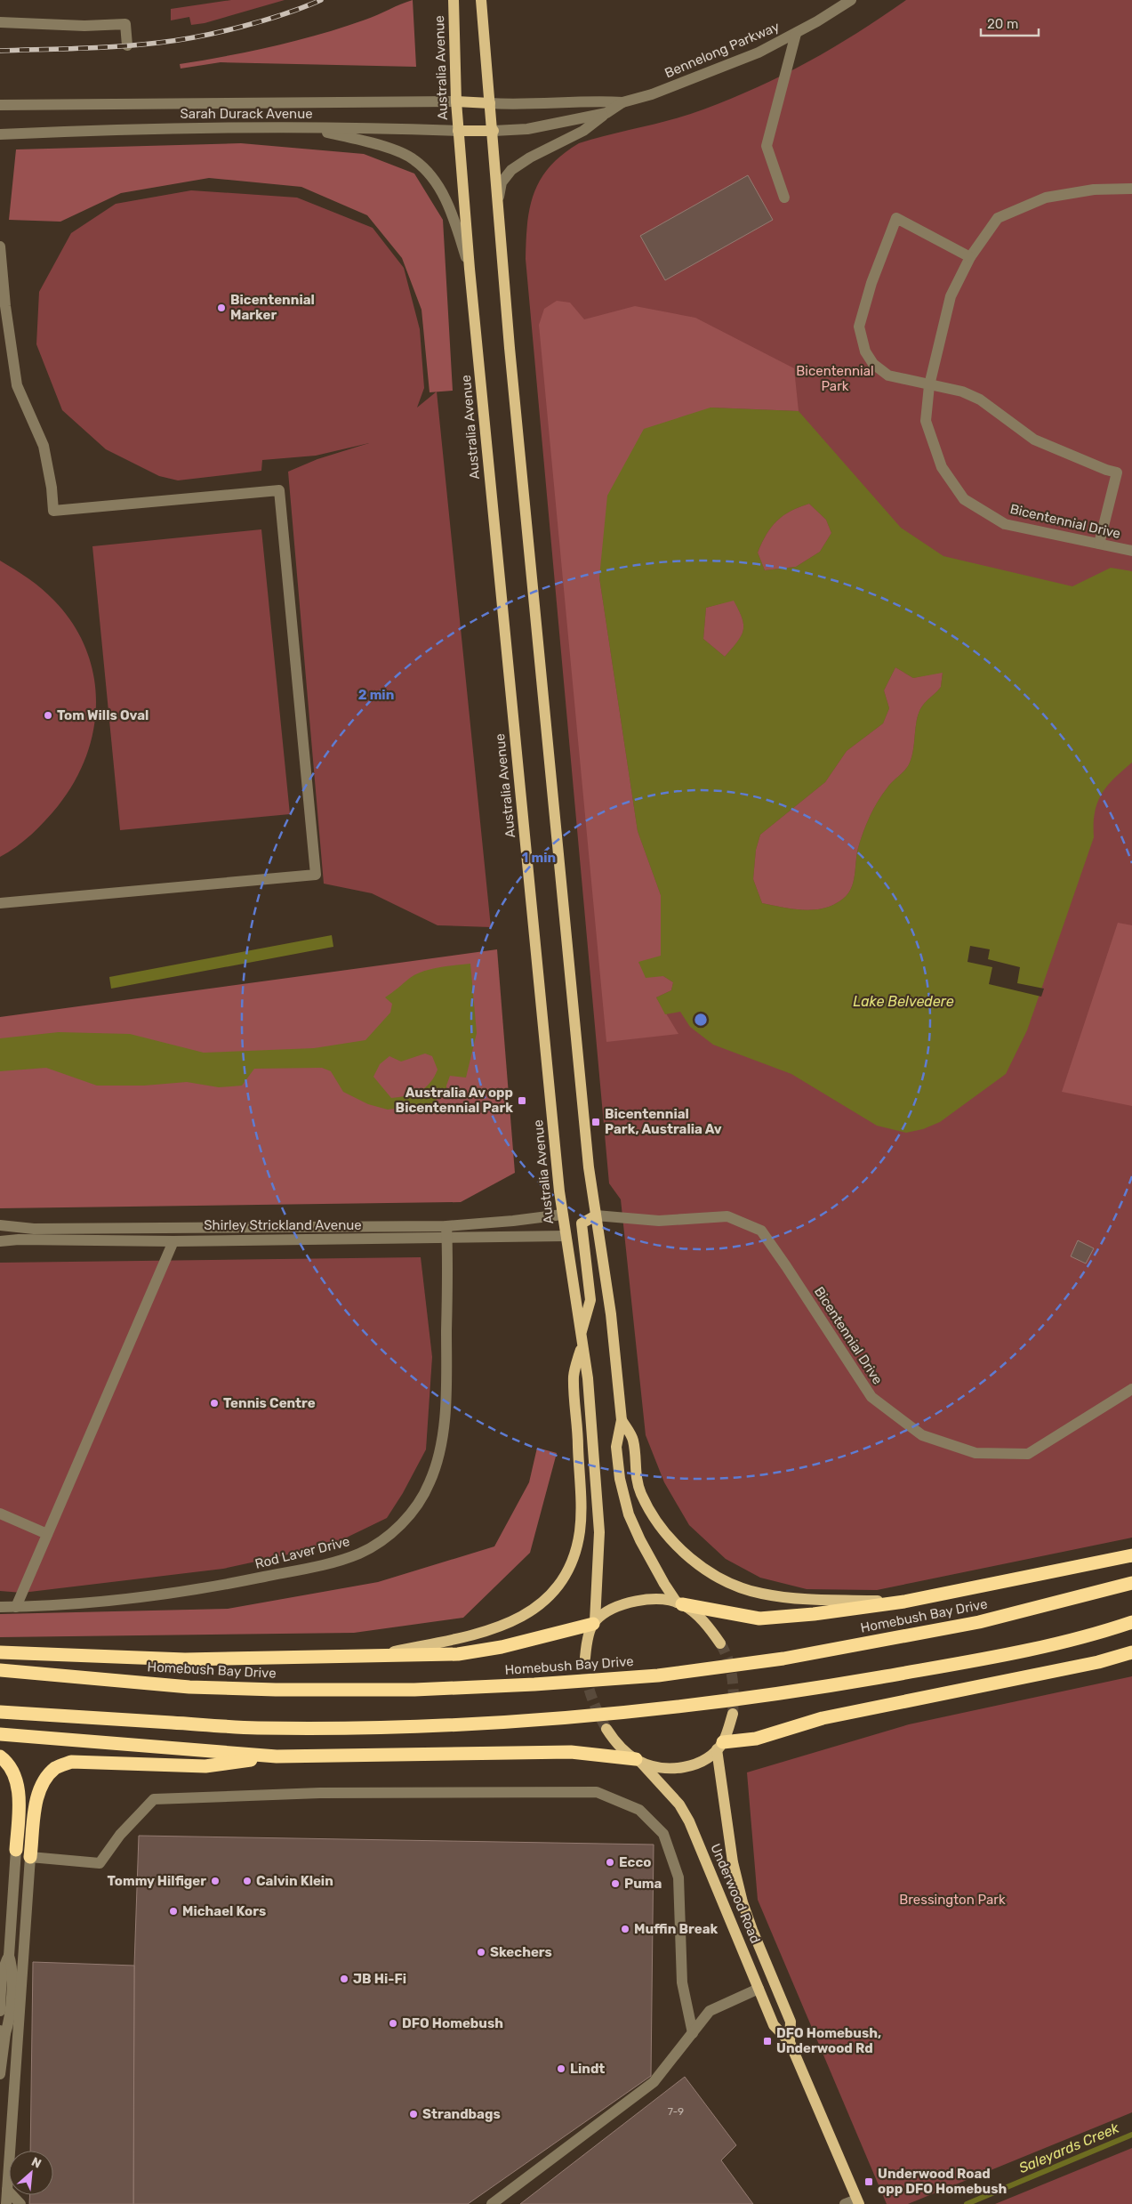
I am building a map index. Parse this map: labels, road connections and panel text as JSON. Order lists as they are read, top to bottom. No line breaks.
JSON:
{"streets":{"highway":["Homebush Bay Drive"],"main road":["Australia Avenue","Sarah Durack Avenue","Underwood Road"],"street":["Bennelong Parkway","Bicentennial Drive","Shirley Strickland Avenue","Rod Laver Drive"]},"crossings":[["Bennelong Parkway","Sarah Durack Avenue"],["Australia Avenue","Sarah Durack Avenue"],["Australia Avenue","Shirley Strickland Avenue"],["Shirley Strickland Avenue","Rod Laver Drive"]],"water":["Lake Belvedere","Saleyards Creek"],"parks":["Bicentennial Park","Bressington Park"],"places":{"other":["Bicentennial Marker","Tom Wills Oval","Tennis Centre","Ecco","Tommy Hilfiger","Calvin Klein","Puma","Michael Kors","Muffin Break","Skechers","JB Hi-Fi","DFO Homebush","Lindt","Strandbags"],"transit":["Australia Av opp Bicentennial Park","Bicentennial Park, Australia Av","DFO Homebush, Underwood Rd","Underwood Road opp DFO Homebush"]},"house_numbers":["7-9"],"scale_bar":"20 m","north":"top right","rings":["2 min","1 min"]}
